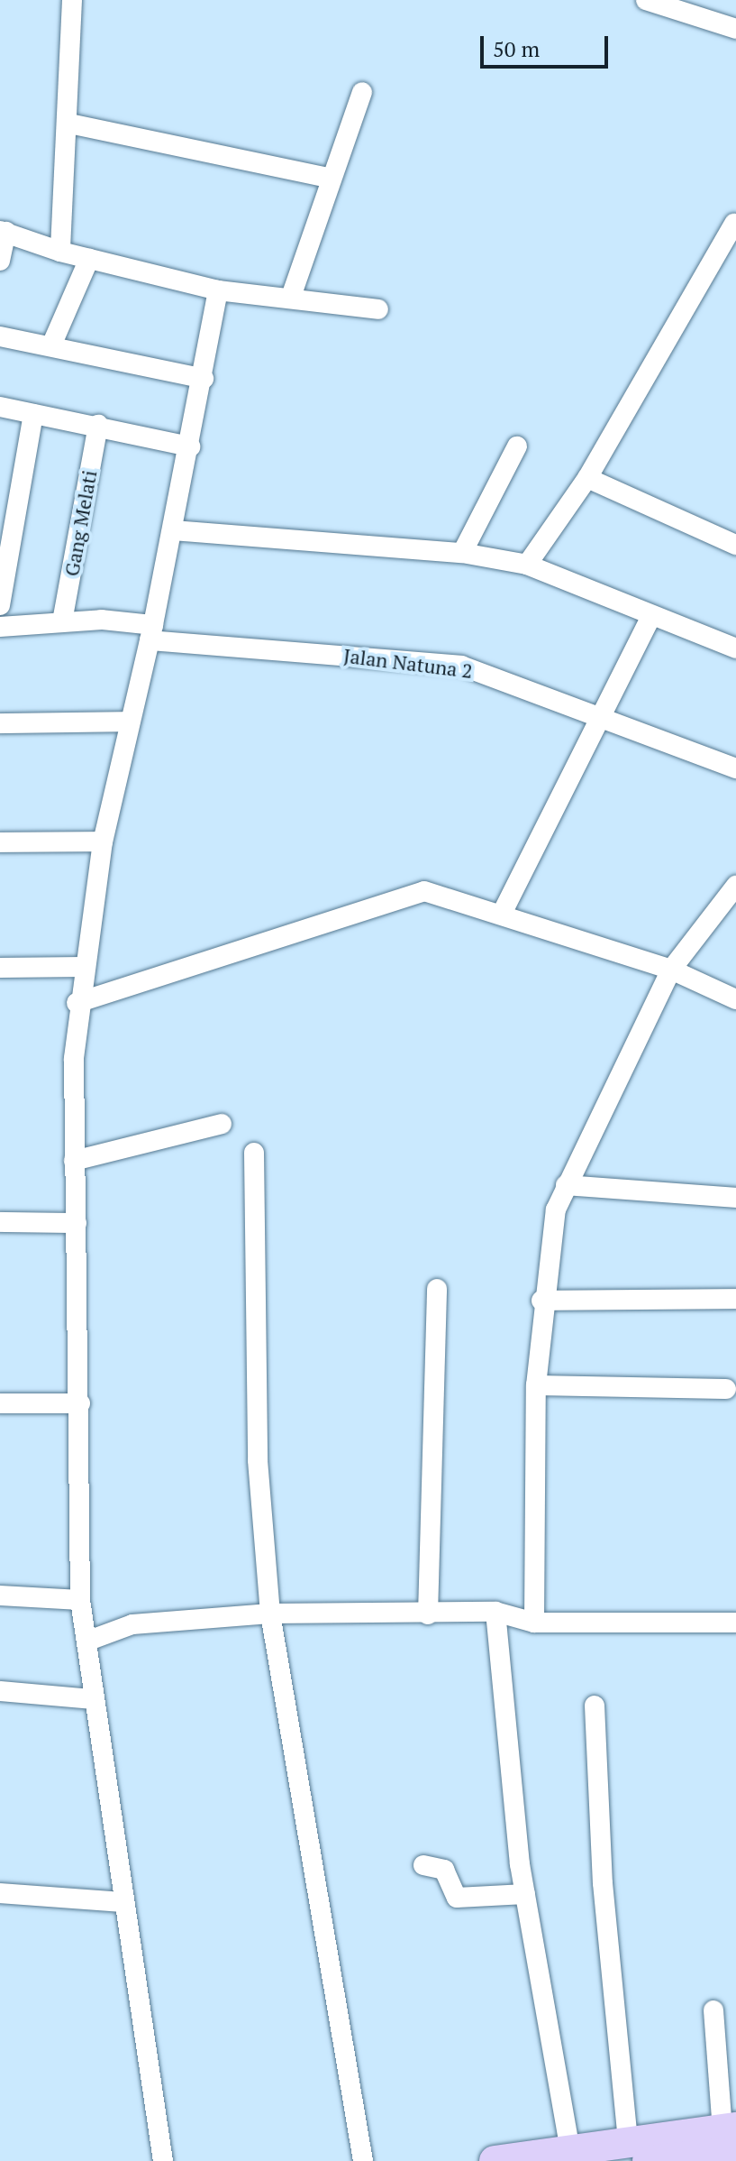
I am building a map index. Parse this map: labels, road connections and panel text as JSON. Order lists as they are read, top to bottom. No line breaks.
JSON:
{"streets":{"street":["Gang Melati","Jalan Natuna 2"]},"crossings":[["Gang Melati","Jalan Natuna 2"]],"scale_bar":"50 m"}
